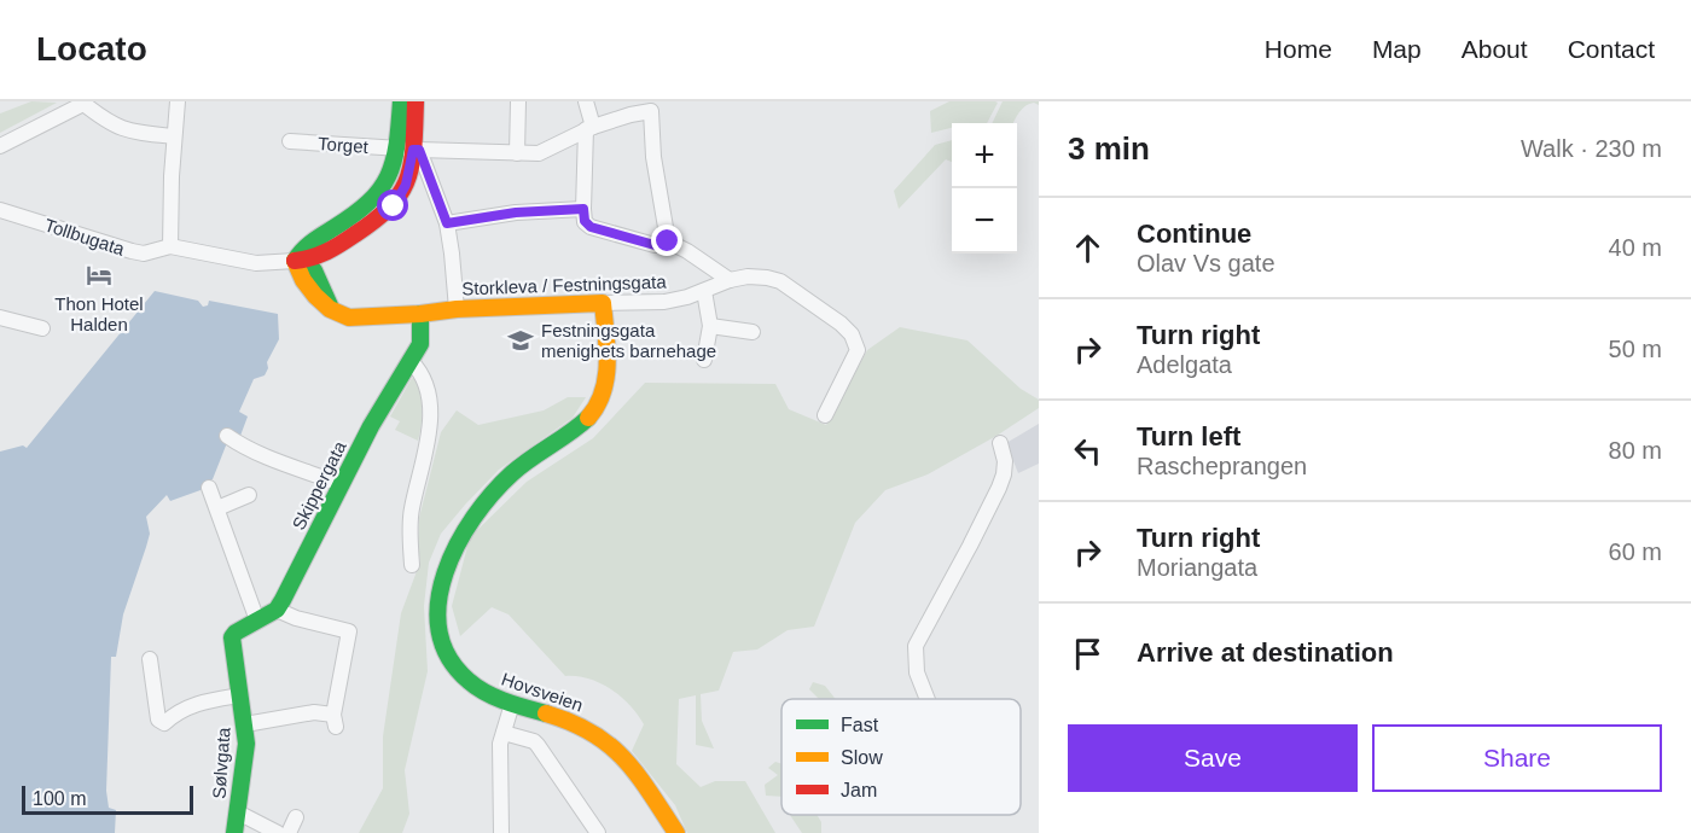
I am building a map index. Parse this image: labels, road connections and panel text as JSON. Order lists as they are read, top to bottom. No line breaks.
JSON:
{"streets":{"street":["Torget","Tollbugata","Storkleva / Festningsgata","Skippergata","Hovsveien","Sølvgata"]},"crossings":[["Storkleva / Festningsgata","Skippergata"],["Storkleva / Festningsgata","Hovsveien"]],"places":{"hotel":["Thon Hotel Halden"],"school or university":["Festningsgata menighets barnehage"]},"legend":["Fast","Slow","Jam"],"scale_bar":"100 m","page":{"header":"Locato","nav":["Home","Map","About","Contact"],"heading":["3 min","Walk · 230 m"],"map_buttons":["+","−"],"list":[["Continue","Olav Vs gate","40 m"],["Turn right","Adelgata","50 m"],["Turn left","Rascheprangen","80 m"],["Turn right","Moriangata","60 m"],"Arrive at destination"],"buttons":["Save","Share"],"scale":"100 m"}}
